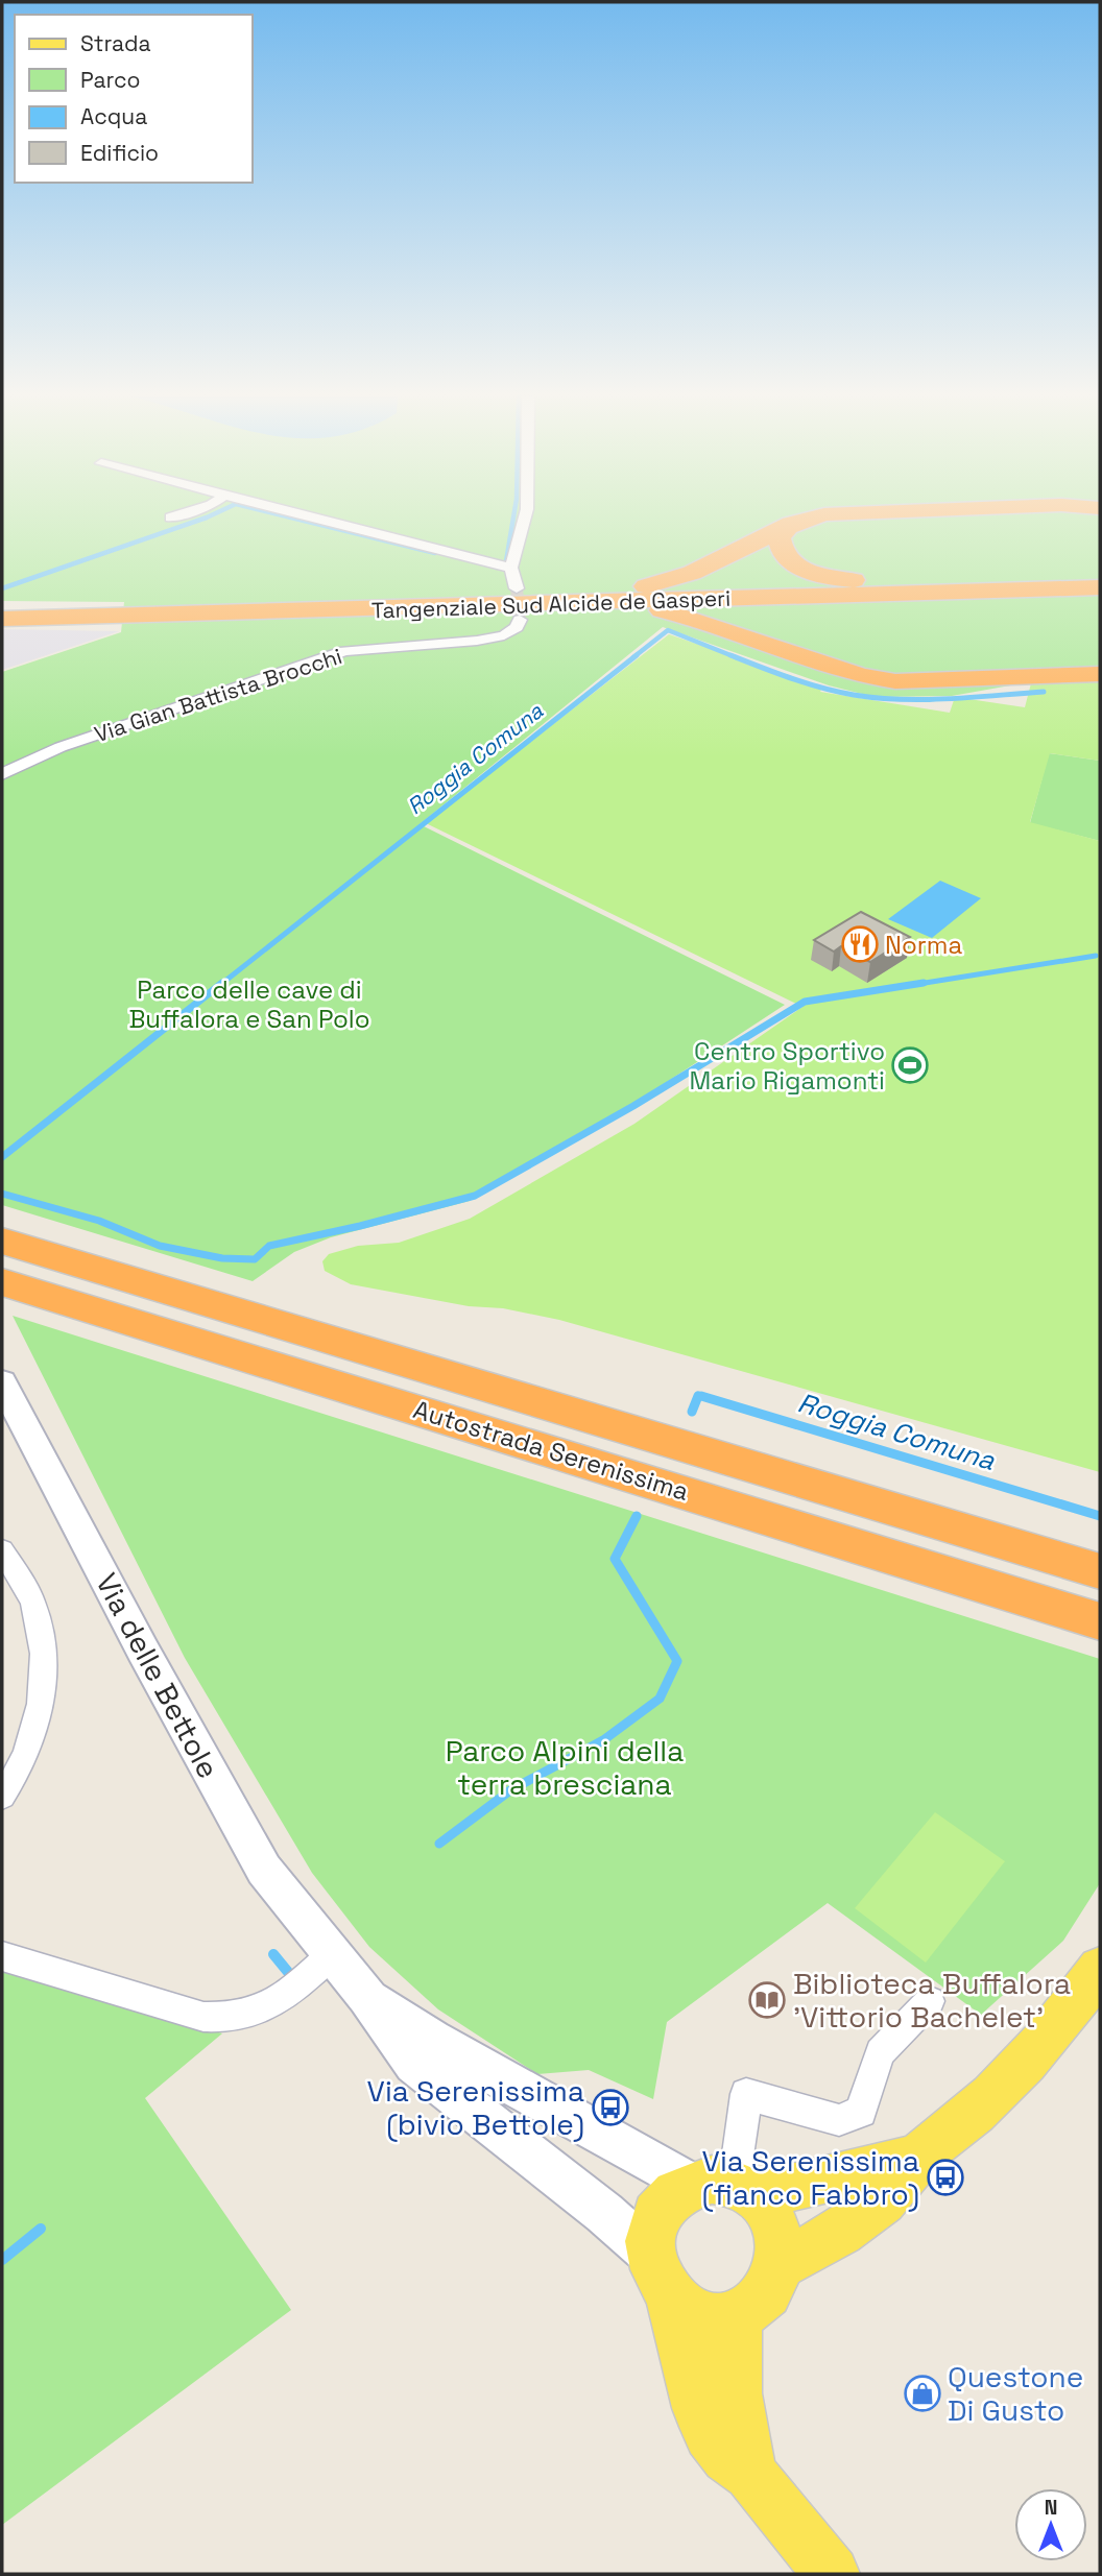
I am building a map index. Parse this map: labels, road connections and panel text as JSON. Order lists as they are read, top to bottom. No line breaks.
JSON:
{"streets":{"highway":["Tangenziale Sud Alcide de Gasperi","Autostrada Serenissima"],"main road":["Via delle Bettole"],"street":["Via Gian Battista Brocchi"]},"water":["Roggia Comuna"],"parks":["Parco delle cave di Buffalora e San Polo","Parco Alpini della terra bresciana"],"places":{"restaurant":["Norma"],"sports":["Centro Sportivo Mario Rigamonti"],"library":["Biblioteca Buffalora 'Vittorio Bachelet'"],"bus stop":["Via Serenissima (bivio Bettole)","Via Serenissima (fianco Fabbro)"],"shop":["Questone Di Gusto"]},"legend":["Strada","Parco","Acqua","Edificio"],"north":"top"}
